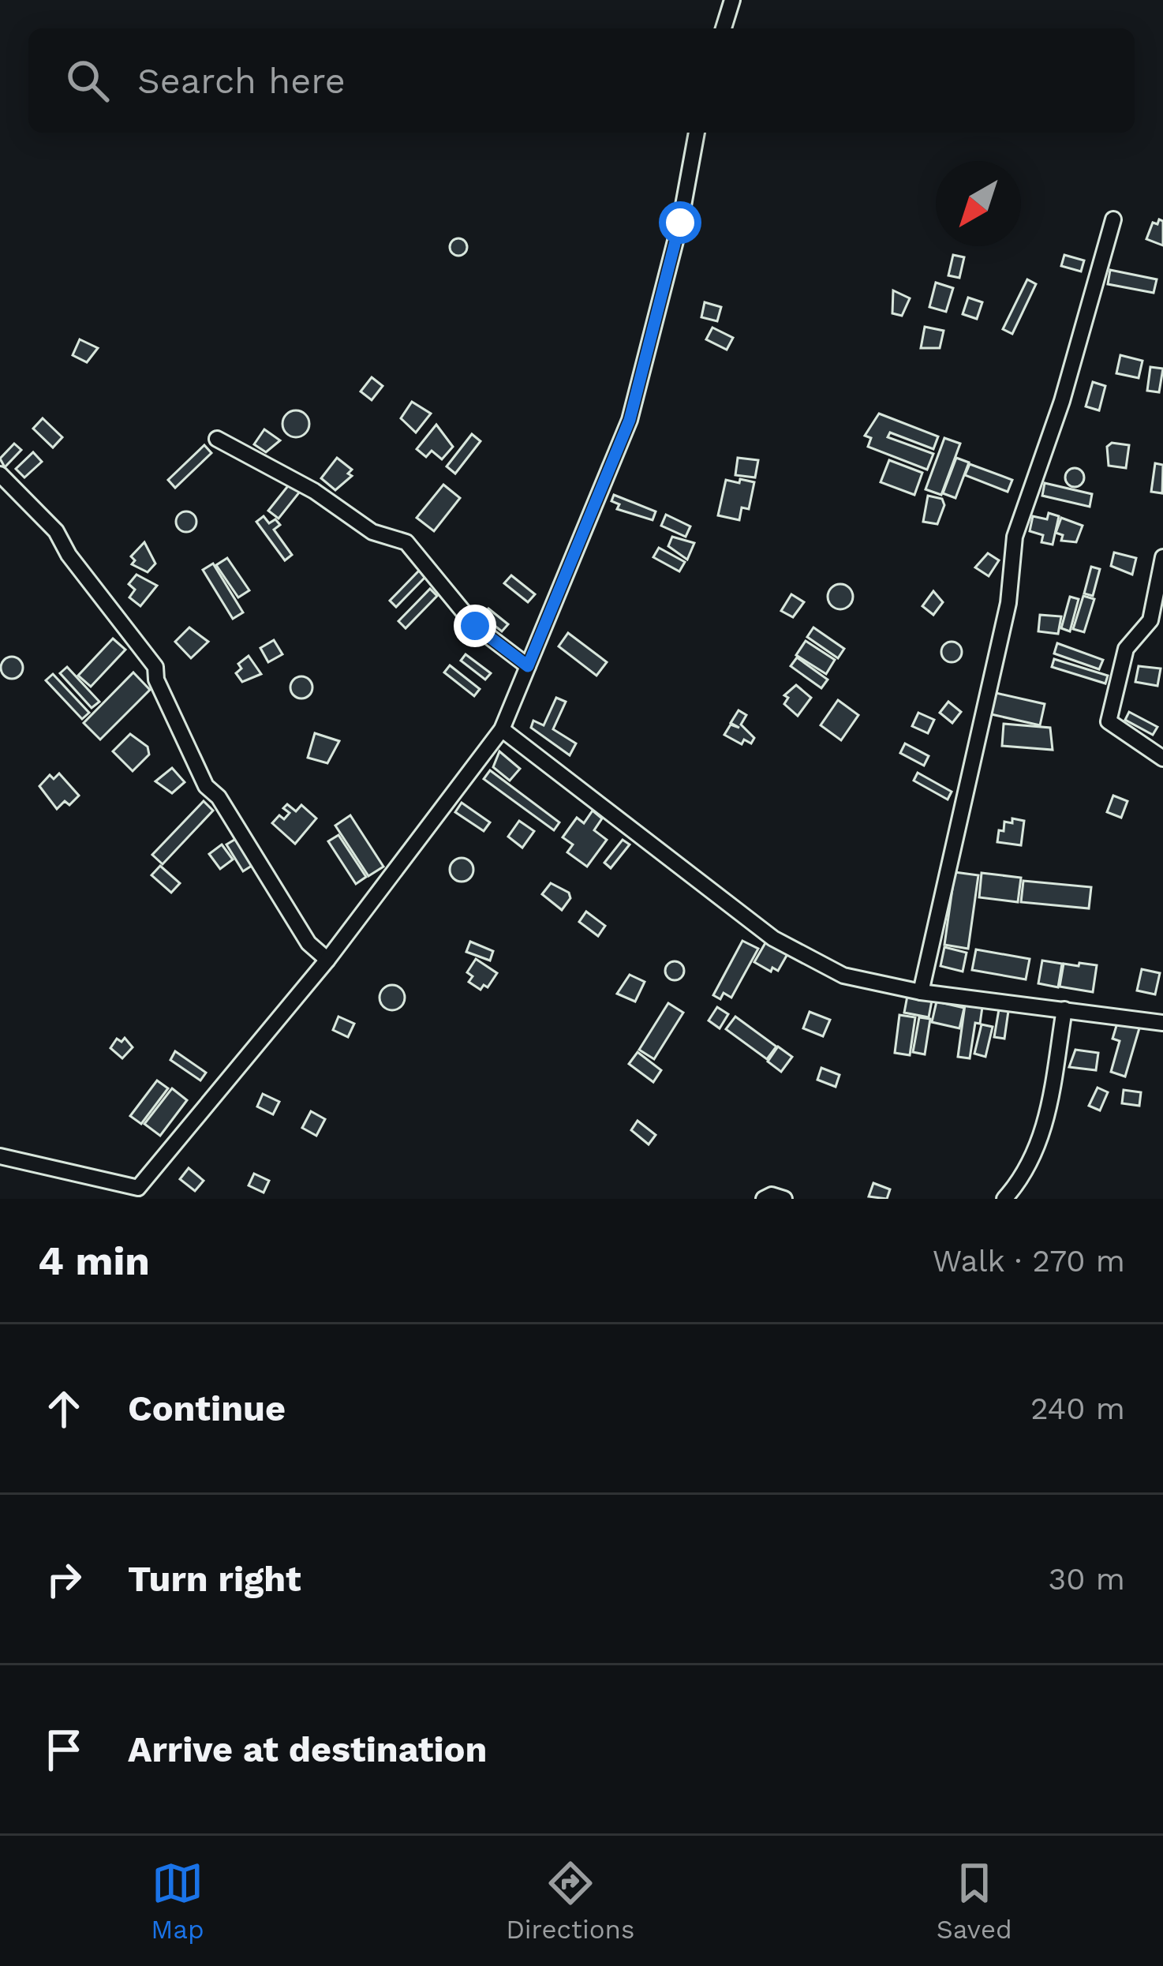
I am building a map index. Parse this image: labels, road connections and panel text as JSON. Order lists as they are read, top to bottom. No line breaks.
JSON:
{"north":"bottom left","page":{"search":"Search here","heading":["4 min","Walk · 270 m"],"list":[["Continue","240 m"],["Turn right","30 m"],"Arrive at destination"],"nav":["Map","Directions","Saved"]}}
